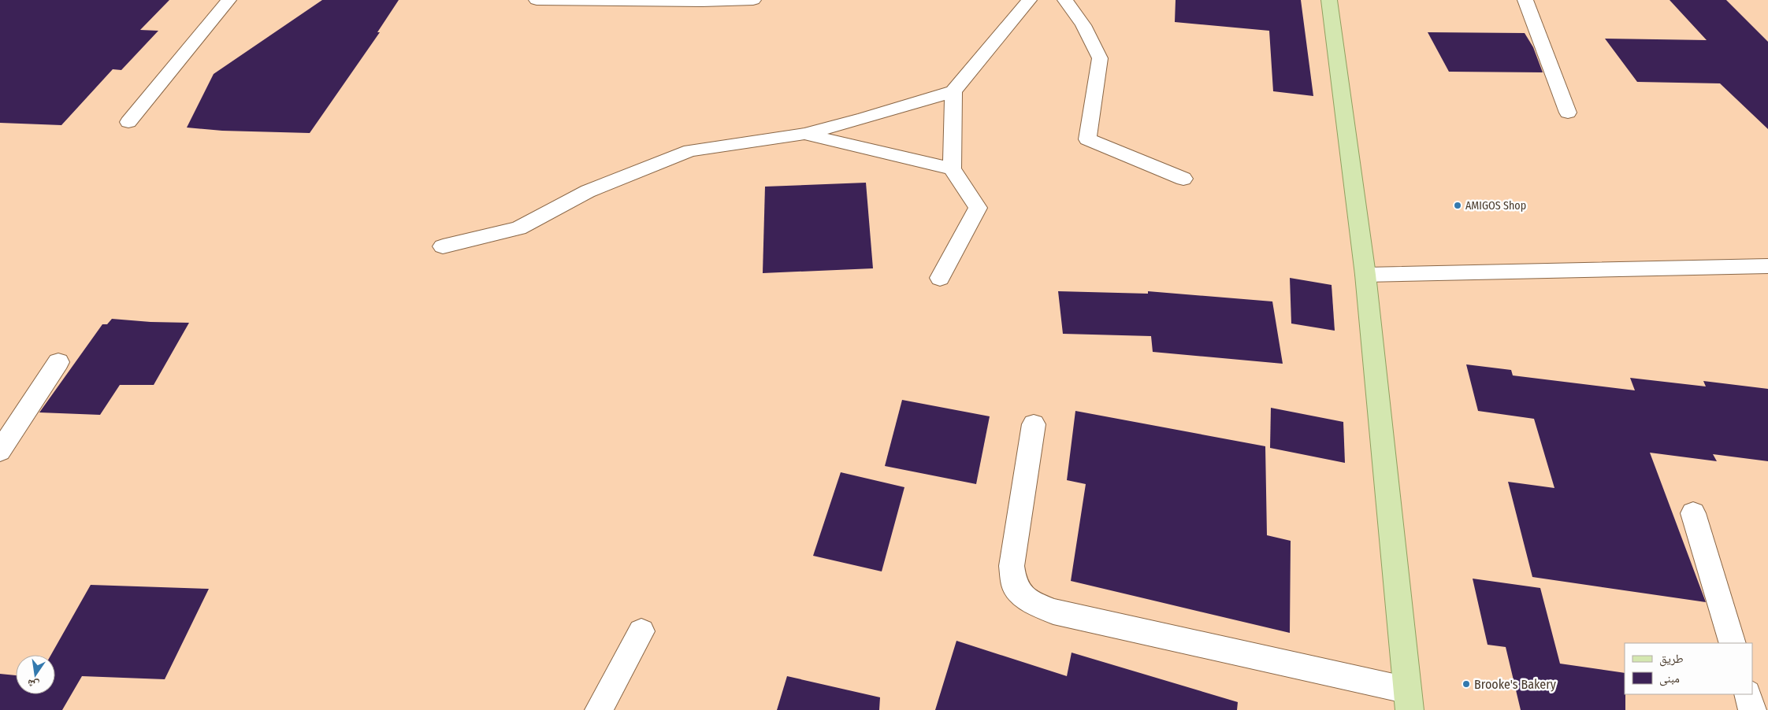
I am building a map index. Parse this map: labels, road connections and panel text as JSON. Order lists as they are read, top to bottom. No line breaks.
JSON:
{"places":["AMIGOS Shop","Brooke's Bakery"],"legend":["طريق","مبنى"],"north":"bottom"}
